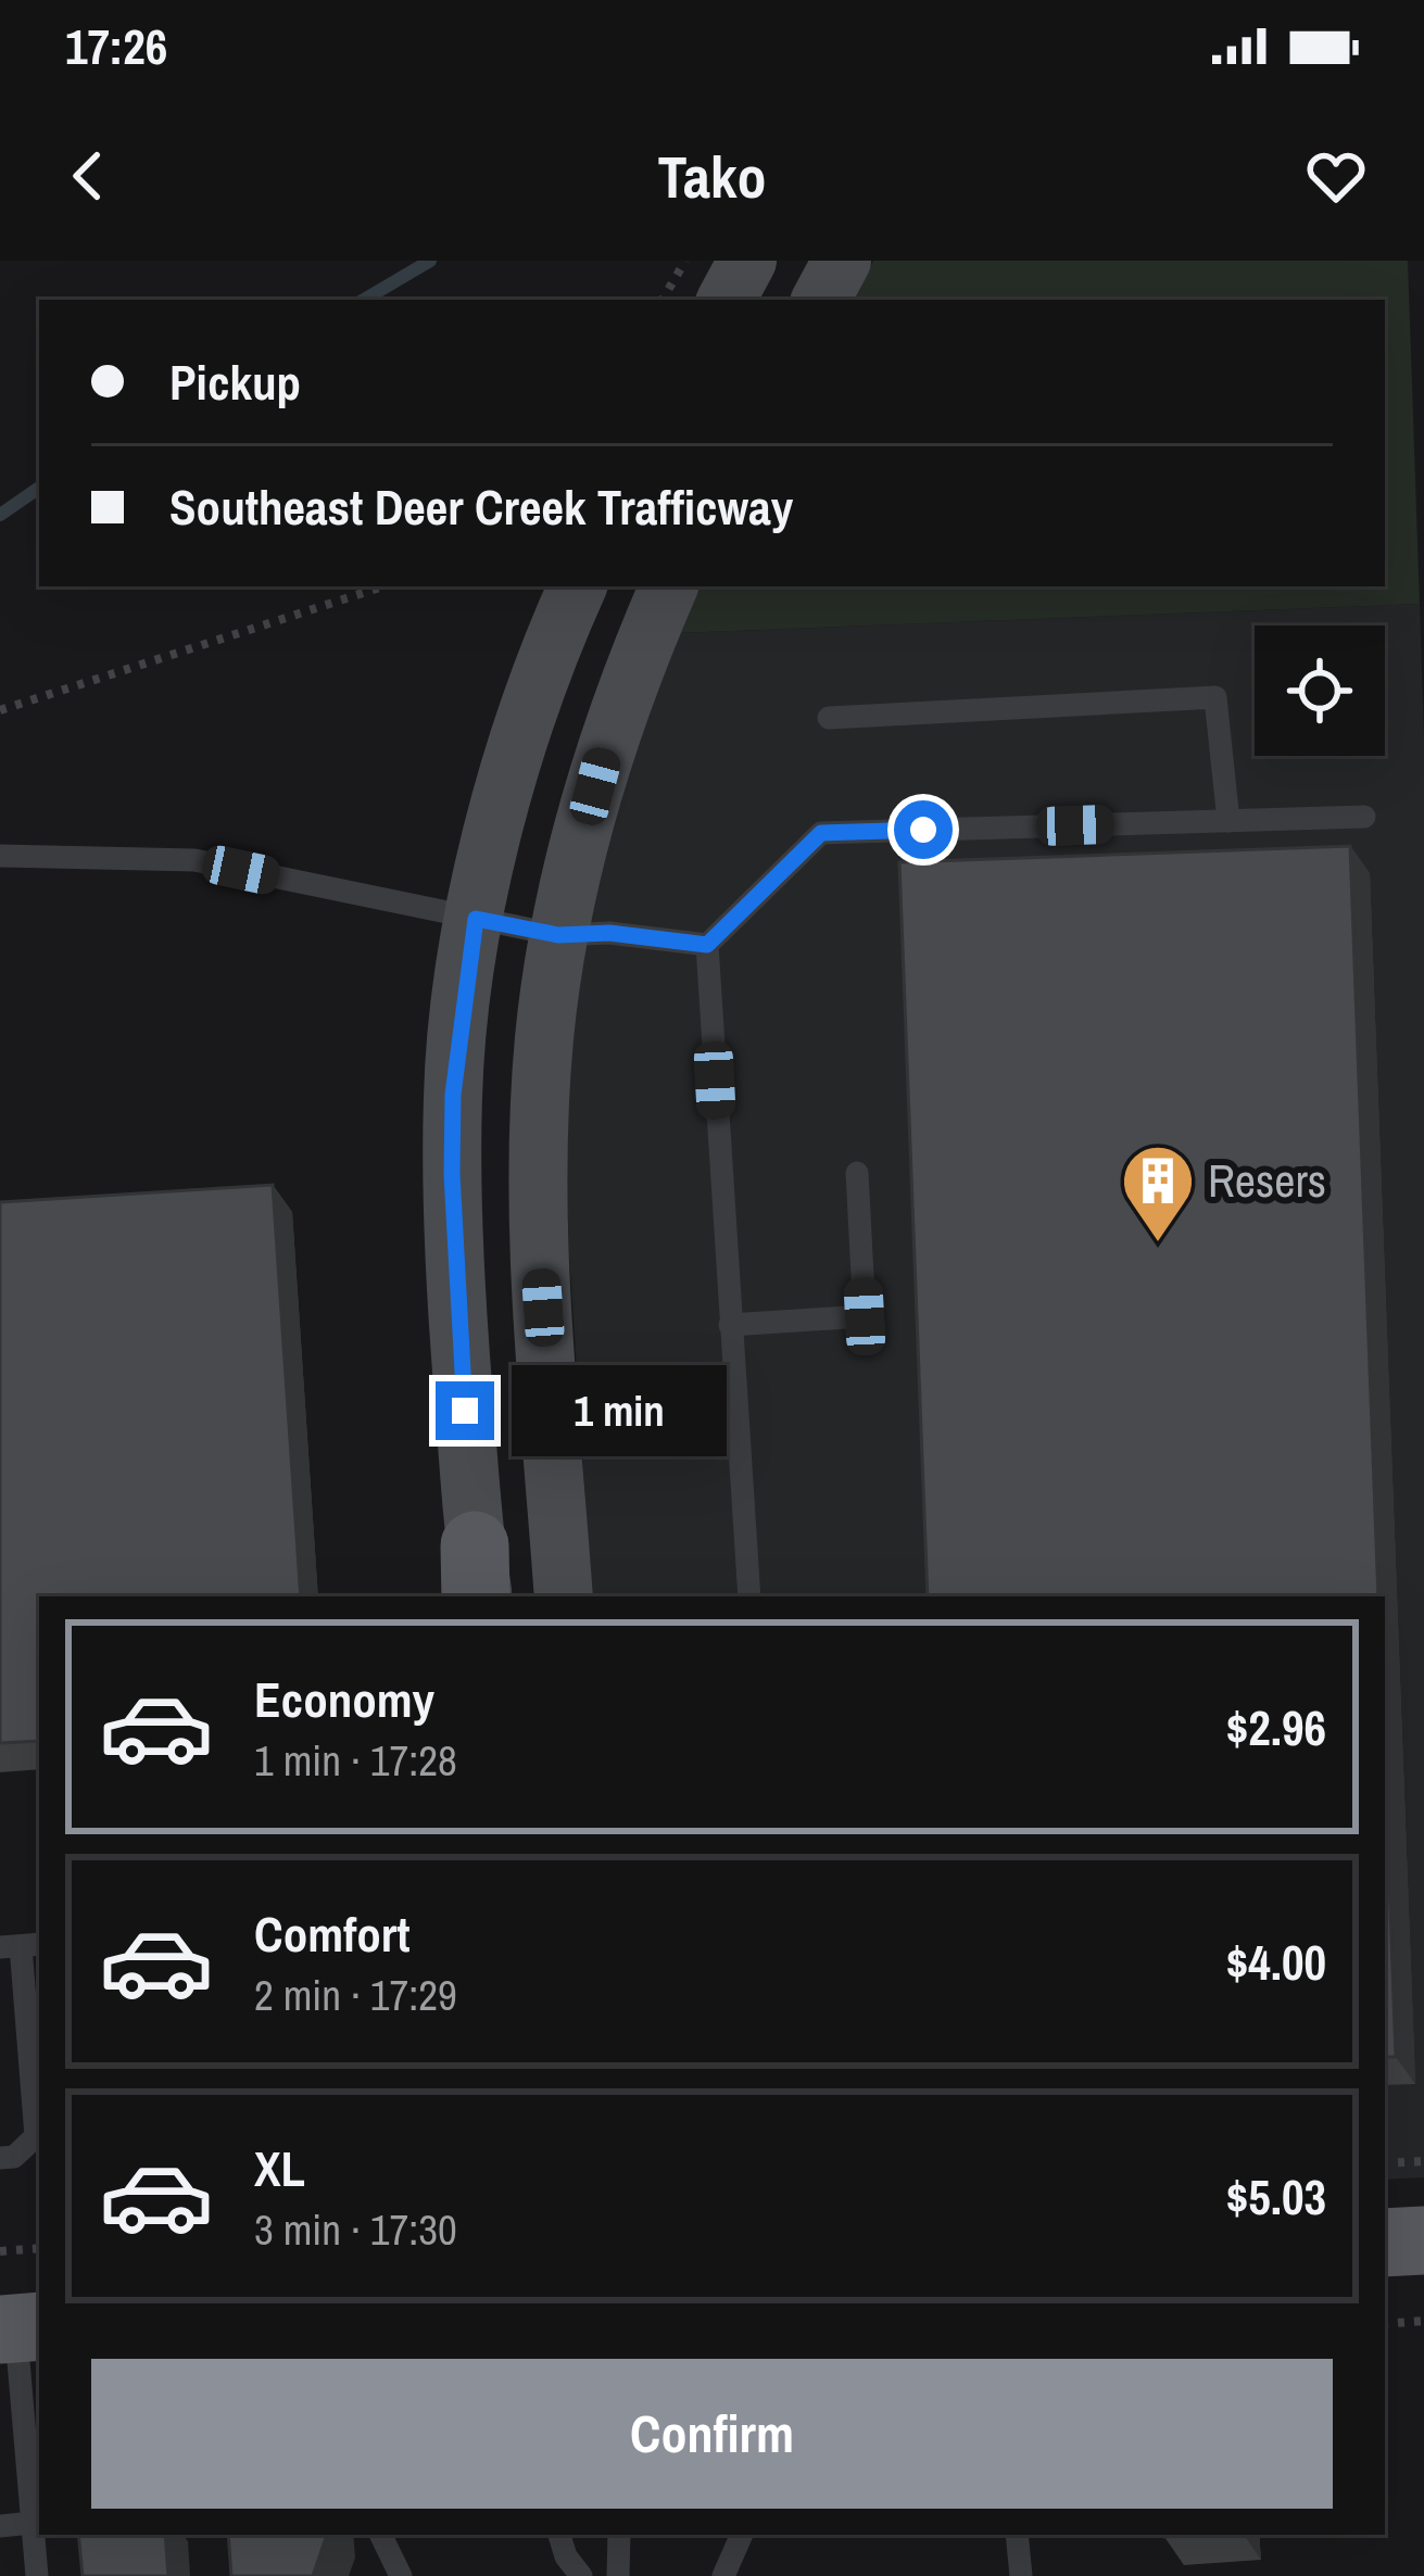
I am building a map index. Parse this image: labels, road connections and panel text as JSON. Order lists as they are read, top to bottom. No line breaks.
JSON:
{"places":{"building":["Resers"]},"page":{"status":"17:26","header":"Tako","banner":["Pickup","Southeast Deer Creek Trafficway"],"bubble":"1 min","list":[{"name":"Economy","note":"1 min · 17:28","value":"$2.96"},{"name":"Comfort","note":"2 min · 17:29","value":"$4.00"},{"name":"XL","note":"3 min · 17:30","value":"$5.03"}],"buttons":"Confirm"}}
